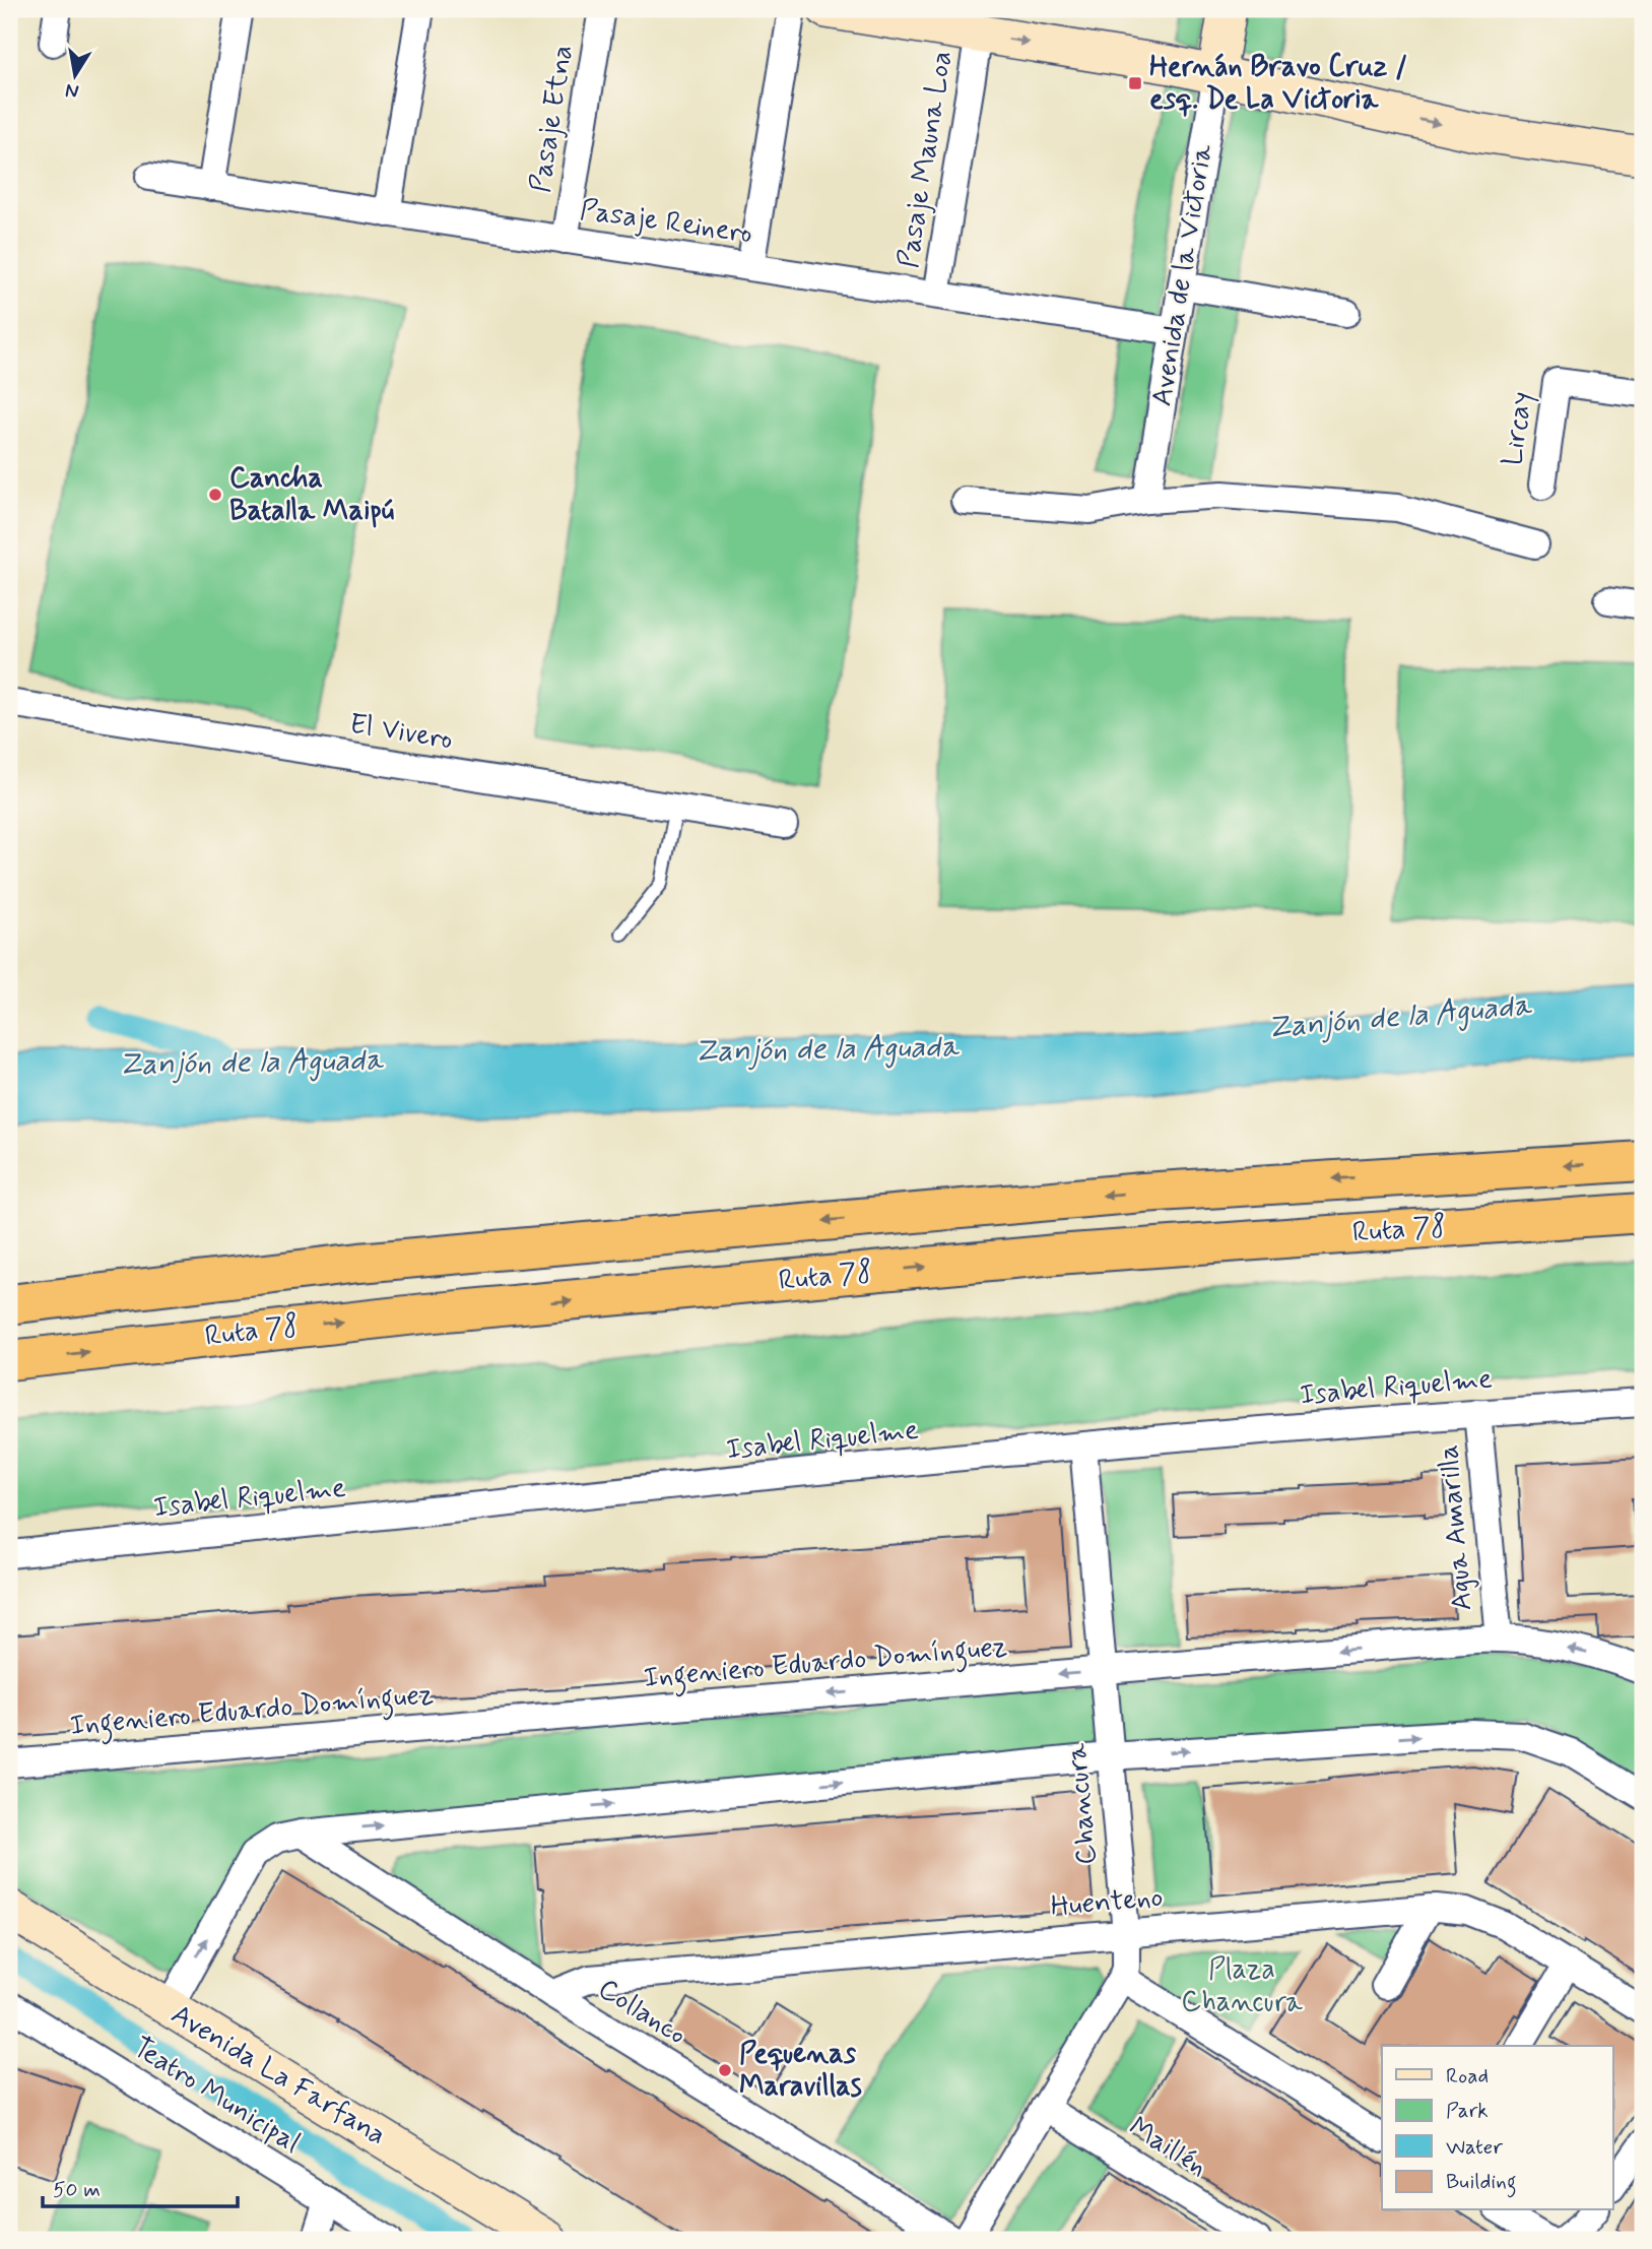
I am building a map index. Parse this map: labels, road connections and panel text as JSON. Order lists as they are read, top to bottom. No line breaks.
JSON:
{"streets":{"highway":["Ruta 78"],"street":["Pasaje Etna","Pasaje Mauna Loa","Pasaje Reinero","Avenida de la Victoria","Lircay","El Vivero","Isabel Riquelme","Agua Amarilla","Ingeniero Eduardo Domínguez","Chancura","Huenteno","Collanco","Avenida La Farfana","Teatro Municipal","Maillén"]},"crossings":[["Pasaje Etna","Pasaje Reinero"],["Pasaje Mauna Loa","Pasaje Reinero"],["Pasaje Reinero","Avenida de la Victoria"],["Isabel Riquelme","Agua Amarilla"],["Isabel Riquelme","Chancura"],["Agua Amarilla","Ingeniero Eduardo Domínguez"],["Ingeniero Eduardo Domínguez","Chancura"],["Chancura","Huenteno"],["Chancura","Maillén"],["Huenteno","Collanco"]],"water":["Zanjón de la Aguada"],"parks":["Plaza Chancura"],"places":{"transit":["Hernán Bravo Cruz / esq. De La Victoria"],"other":["Cancha Batalla Maipú","Pequenas Maravillas"]},"legend":["Road","Park","Water","Building"],"scale_bar":"50 m","north":"bottom"}
